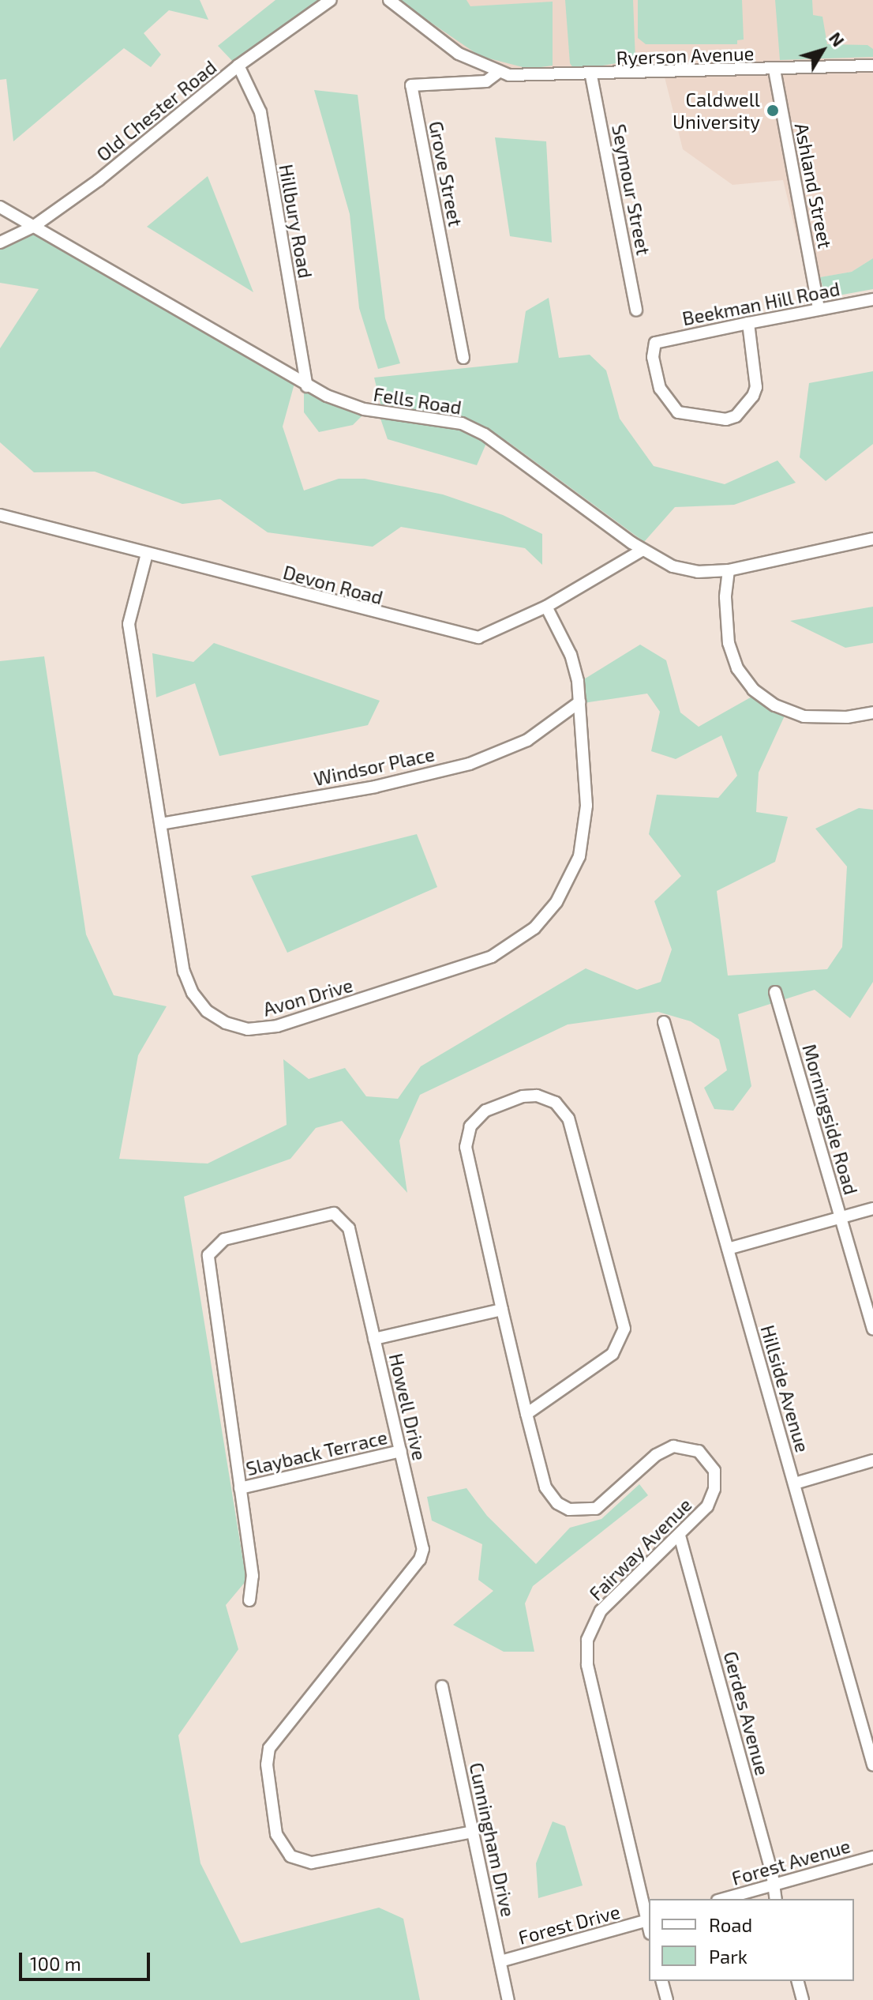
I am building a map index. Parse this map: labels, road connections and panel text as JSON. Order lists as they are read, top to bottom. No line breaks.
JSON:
{"streets":{"street":["Ryerson Avenue","Old Chester Road","Grove Street","Ashland Street","Seymour Street","Hillbury Road","Beekman Hill Road","Fells Road","Devon Road","Windsor Place","Avon Drive","Morningside Road","Hillside Avenue","Howell Drive","Slayback Terrace","Fairway Avenue","Gerdes Avenue","Cunningham Drive","Forest Avenue","Forest Drive"]},"crossings":[["Ryerson Avenue","Grove Street"],["Ryerson Avenue","Ashland Street"],["Ryerson Avenue","Seymour Street"],["Old Chester Road","Hillbury Road"],["Old Chester Road","Fells Road"],["Ashland Street","Beekman Hill Road"],["Hillbury Road","Fells Road"],["Fells Road","Devon Road"],["Devon Road","Avon Drive"],["Windsor Place","Avon Drive"],["Howell Drive","Slayback Terrace"],["Howell Drive","Cunningham Drive"],["Fairway Avenue","Gerdes Avenue"],["Fairway Avenue","Forest Drive"],["Gerdes Avenue","Forest Avenue"],["Cunningham Drive","Forest Drive"]],"places":["Caldwell University"],"legend":["Road","Park"],"scale_bar":"100 m","north":"top right"}
